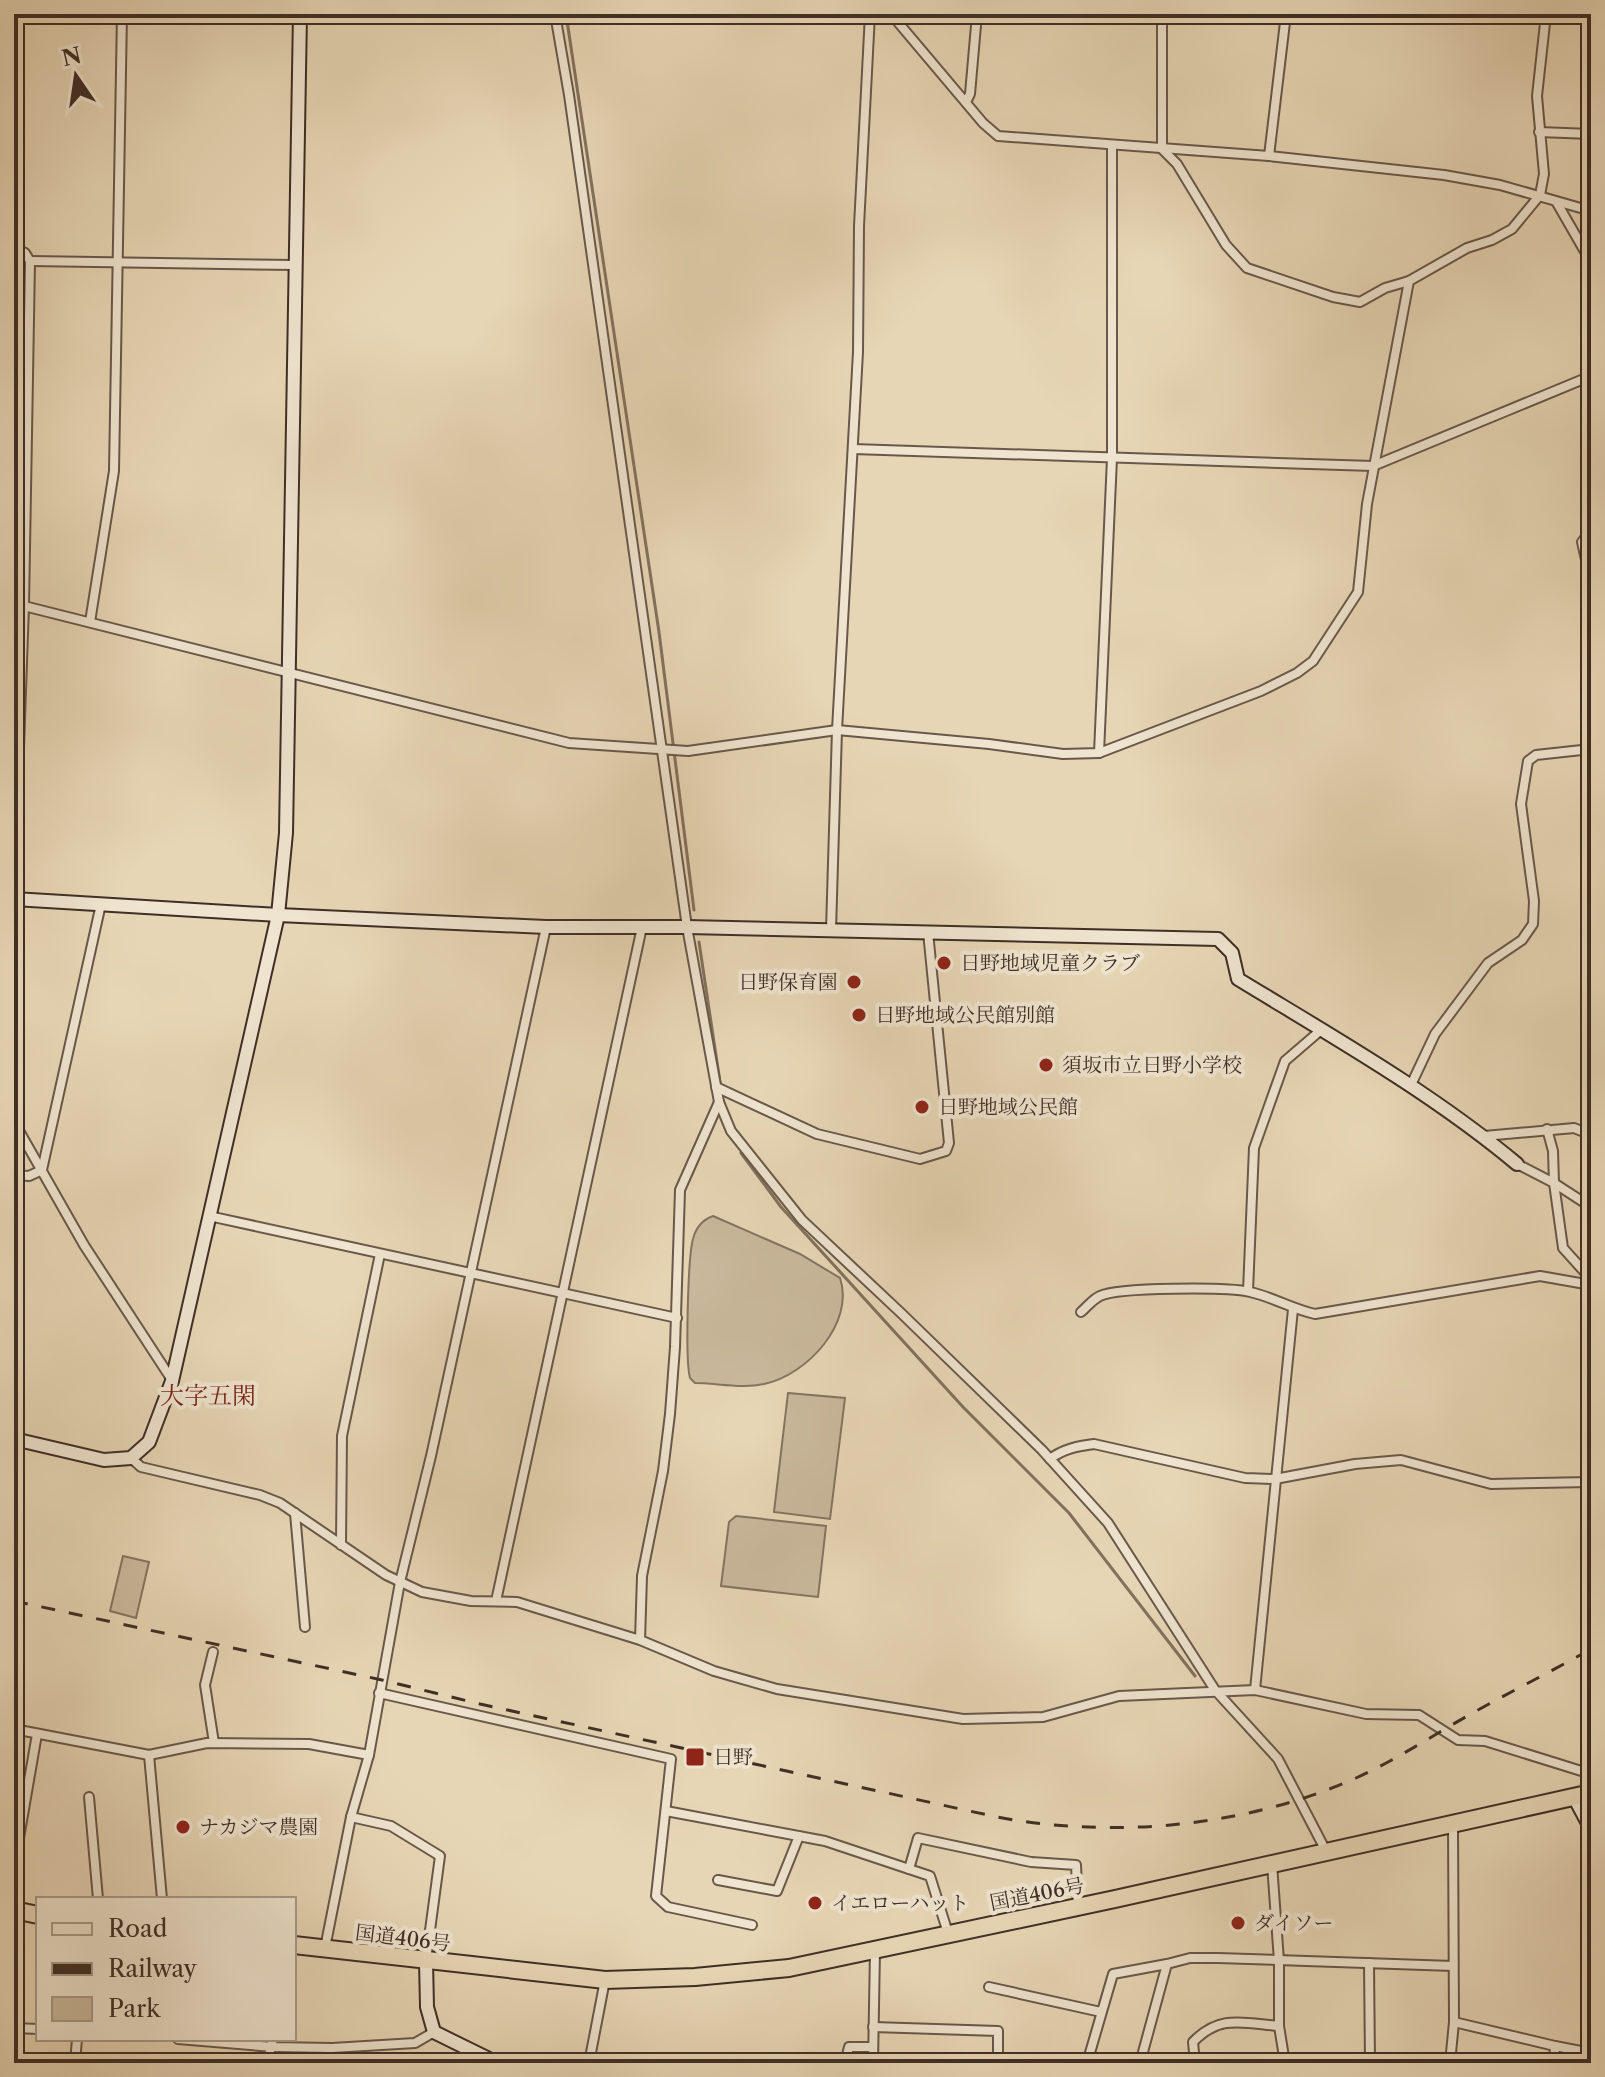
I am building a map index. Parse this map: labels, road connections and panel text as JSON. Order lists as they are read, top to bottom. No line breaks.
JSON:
{"streets":{"highway":["国道406号"]},"districts":["大字五閑"],"places":{"other":["日野地域児童クラブ","日野保育園","日野地域公民館別館","須坂市立日野小学校","日野地域公民館","ナカジマ農園","イエローハット","ダイソー"],"transit":["日野"]},"legend":["Road","Railway","Park"],"north":"top"}
